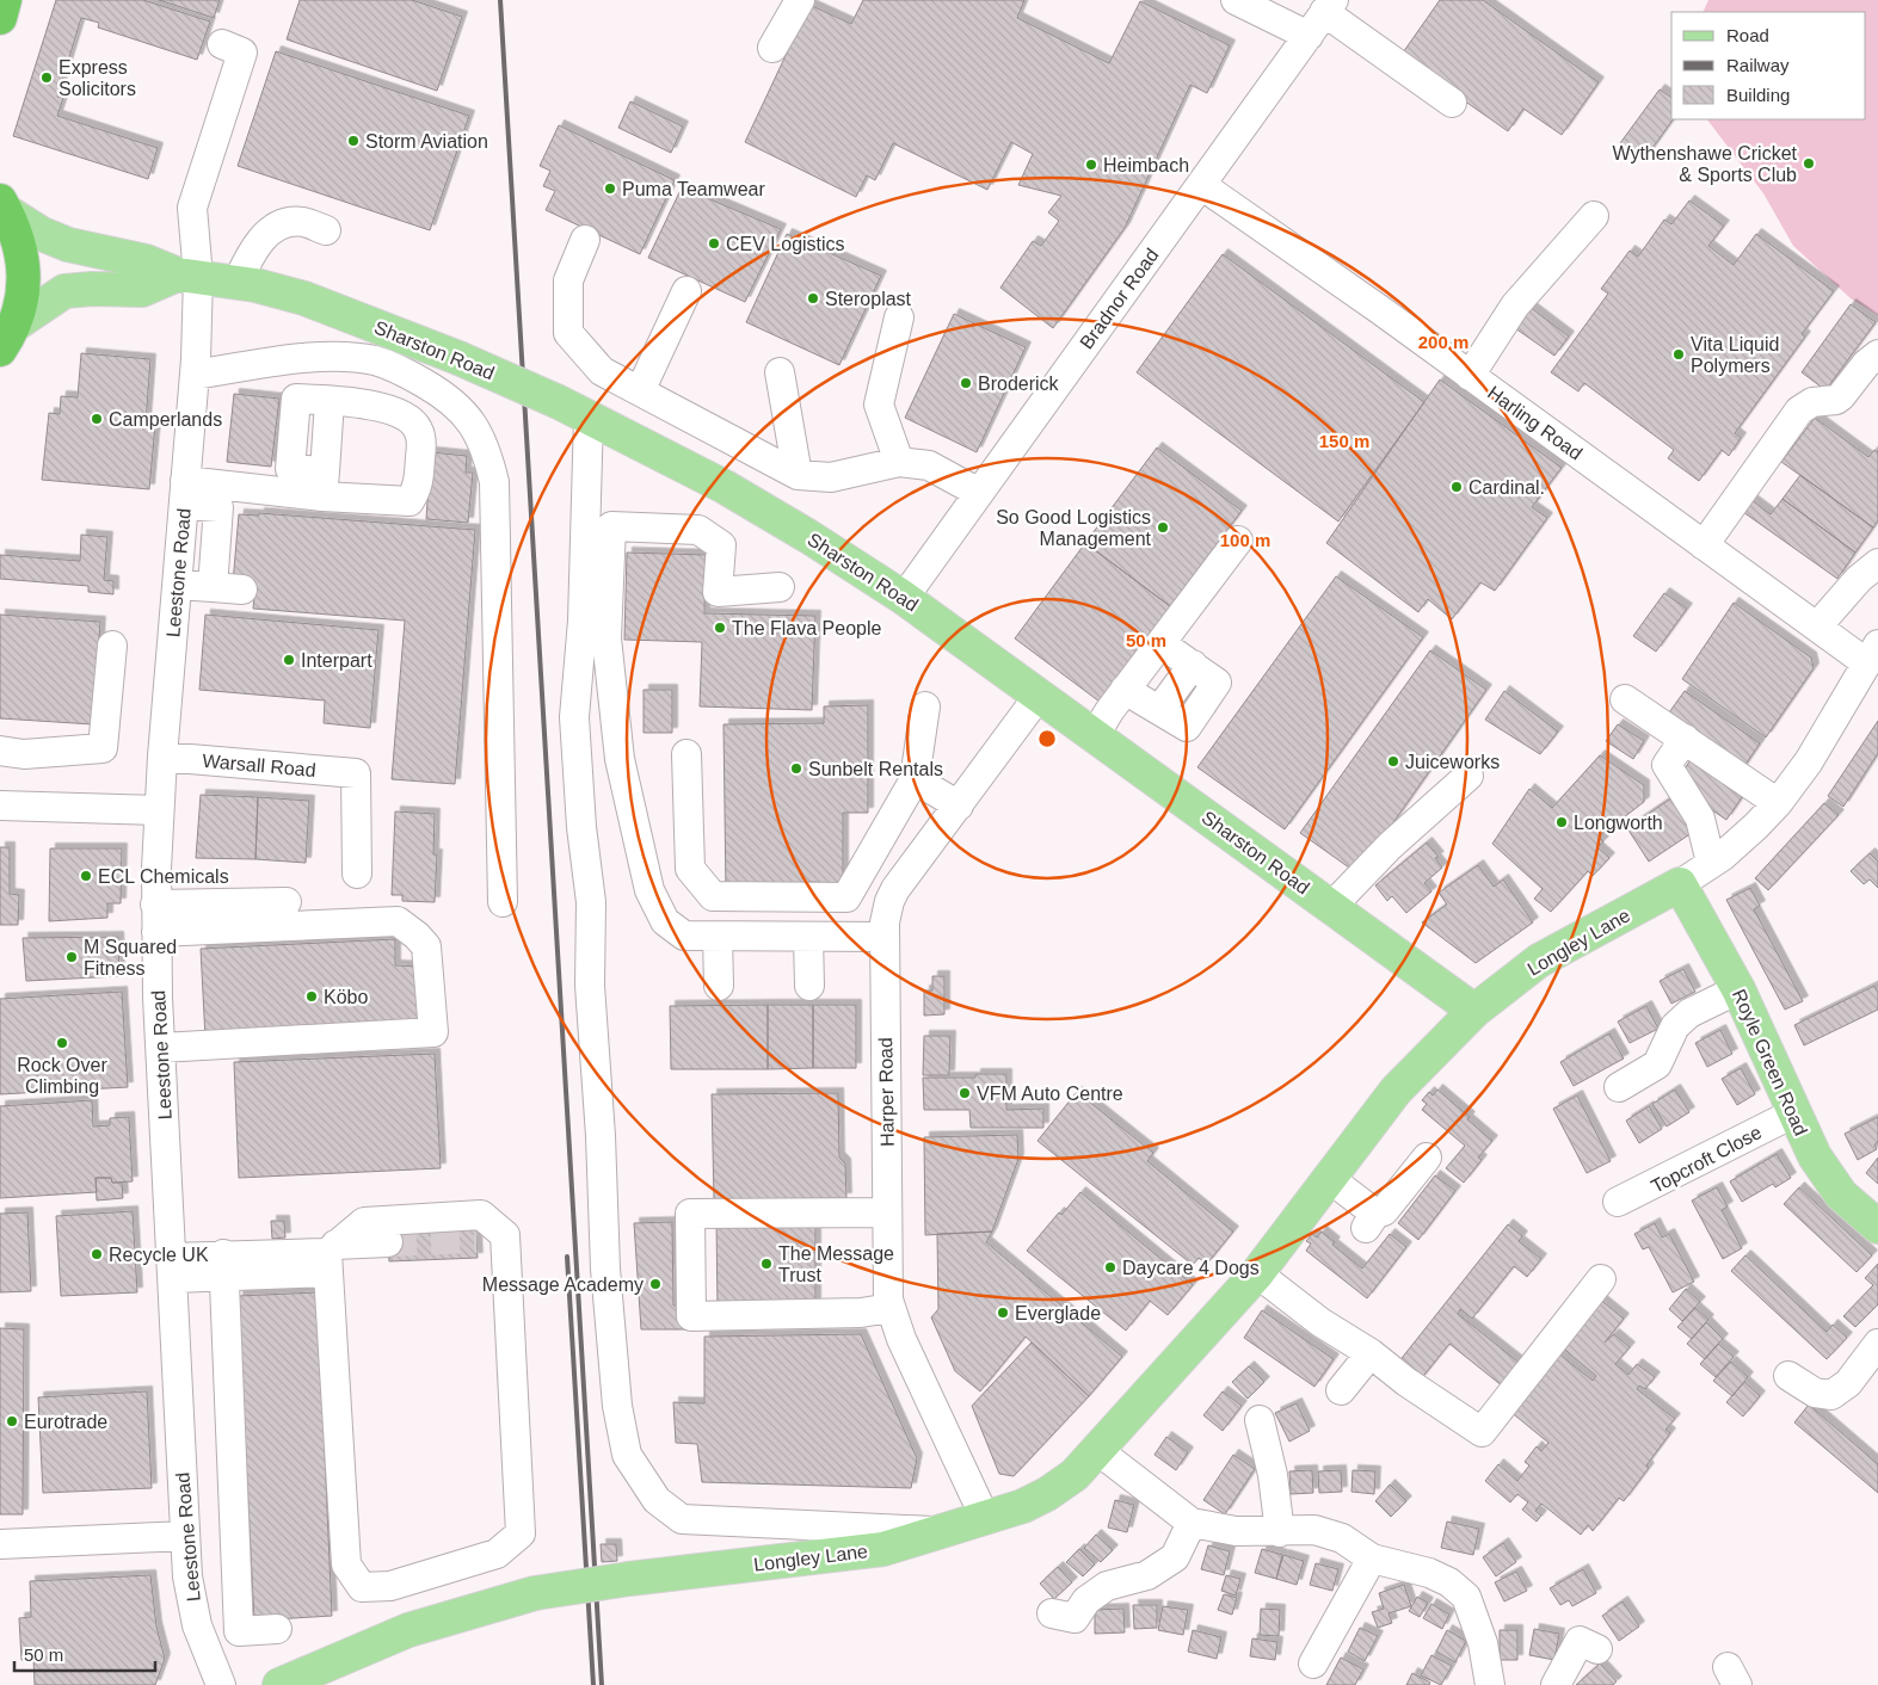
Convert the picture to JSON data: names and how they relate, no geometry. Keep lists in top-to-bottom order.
{
  "streets": {
    "main road": ["Sharston Road", "Longley Lane", "Royle Green Road"],
    "street": [
      "Bradnor Road",
      "Harling Road",
      "Leestone Road",
      "Warsall Road",
      "Harper Road",
      "Topcroft Close"
    ]
  },
  "crossings": [
    ["Bradnor Road", "Sharston Road"],
    ["Bradnor Road", "Harling Road"],
    ["Sharston Road", "Leestone Road"],
    ["Sharston Road", "Longley Lane"],
    ["Sharston Road", "Harper Road"],
    ["Harling Road", "Longley Lane"],
    ["Leestone Road", "Warsall Road"],
    ["Longley Lane", "Royle Green Road"],
    ["Longley Lane", "Harper Road"],
    ["Royle Green Road", "Topcroft Close"]
  ],
  "places": [
    "Express Solicitors",
    "Storm Aviation",
    "Wythenshawe Cricket & Sports Club",
    "Heimbach",
    "Puma Teamwear",
    "CEV Logistics",
    "Steroplast",
    "Vita Liquid Polymers",
    "Broderick",
    "Camperlands",
    "Cardinal.",
    "So Good Logistics Management",
    "The Flava People",
    "Interpart",
    "Juiceworks",
    "Sunbelt Rentals",
    "Longworth",
    "ECL Chemicals",
    "M Squared Fitness",
    "Köbo",
    "Rock Over Climbing",
    "VFM Auto Centre",
    "Recycle UK",
    "The Message Trust",
    "Daycare 4 Dogs",
    "Message Academy",
    "Everglade",
    "Eurotrade"
  ],
  "legend": ["Road", "Railway", "Building"],
  "scale_bar": "50 m",
  "rings": [
    "200 m",
    "150 m",
    "100 m",
    "50 m"
  ]
}
